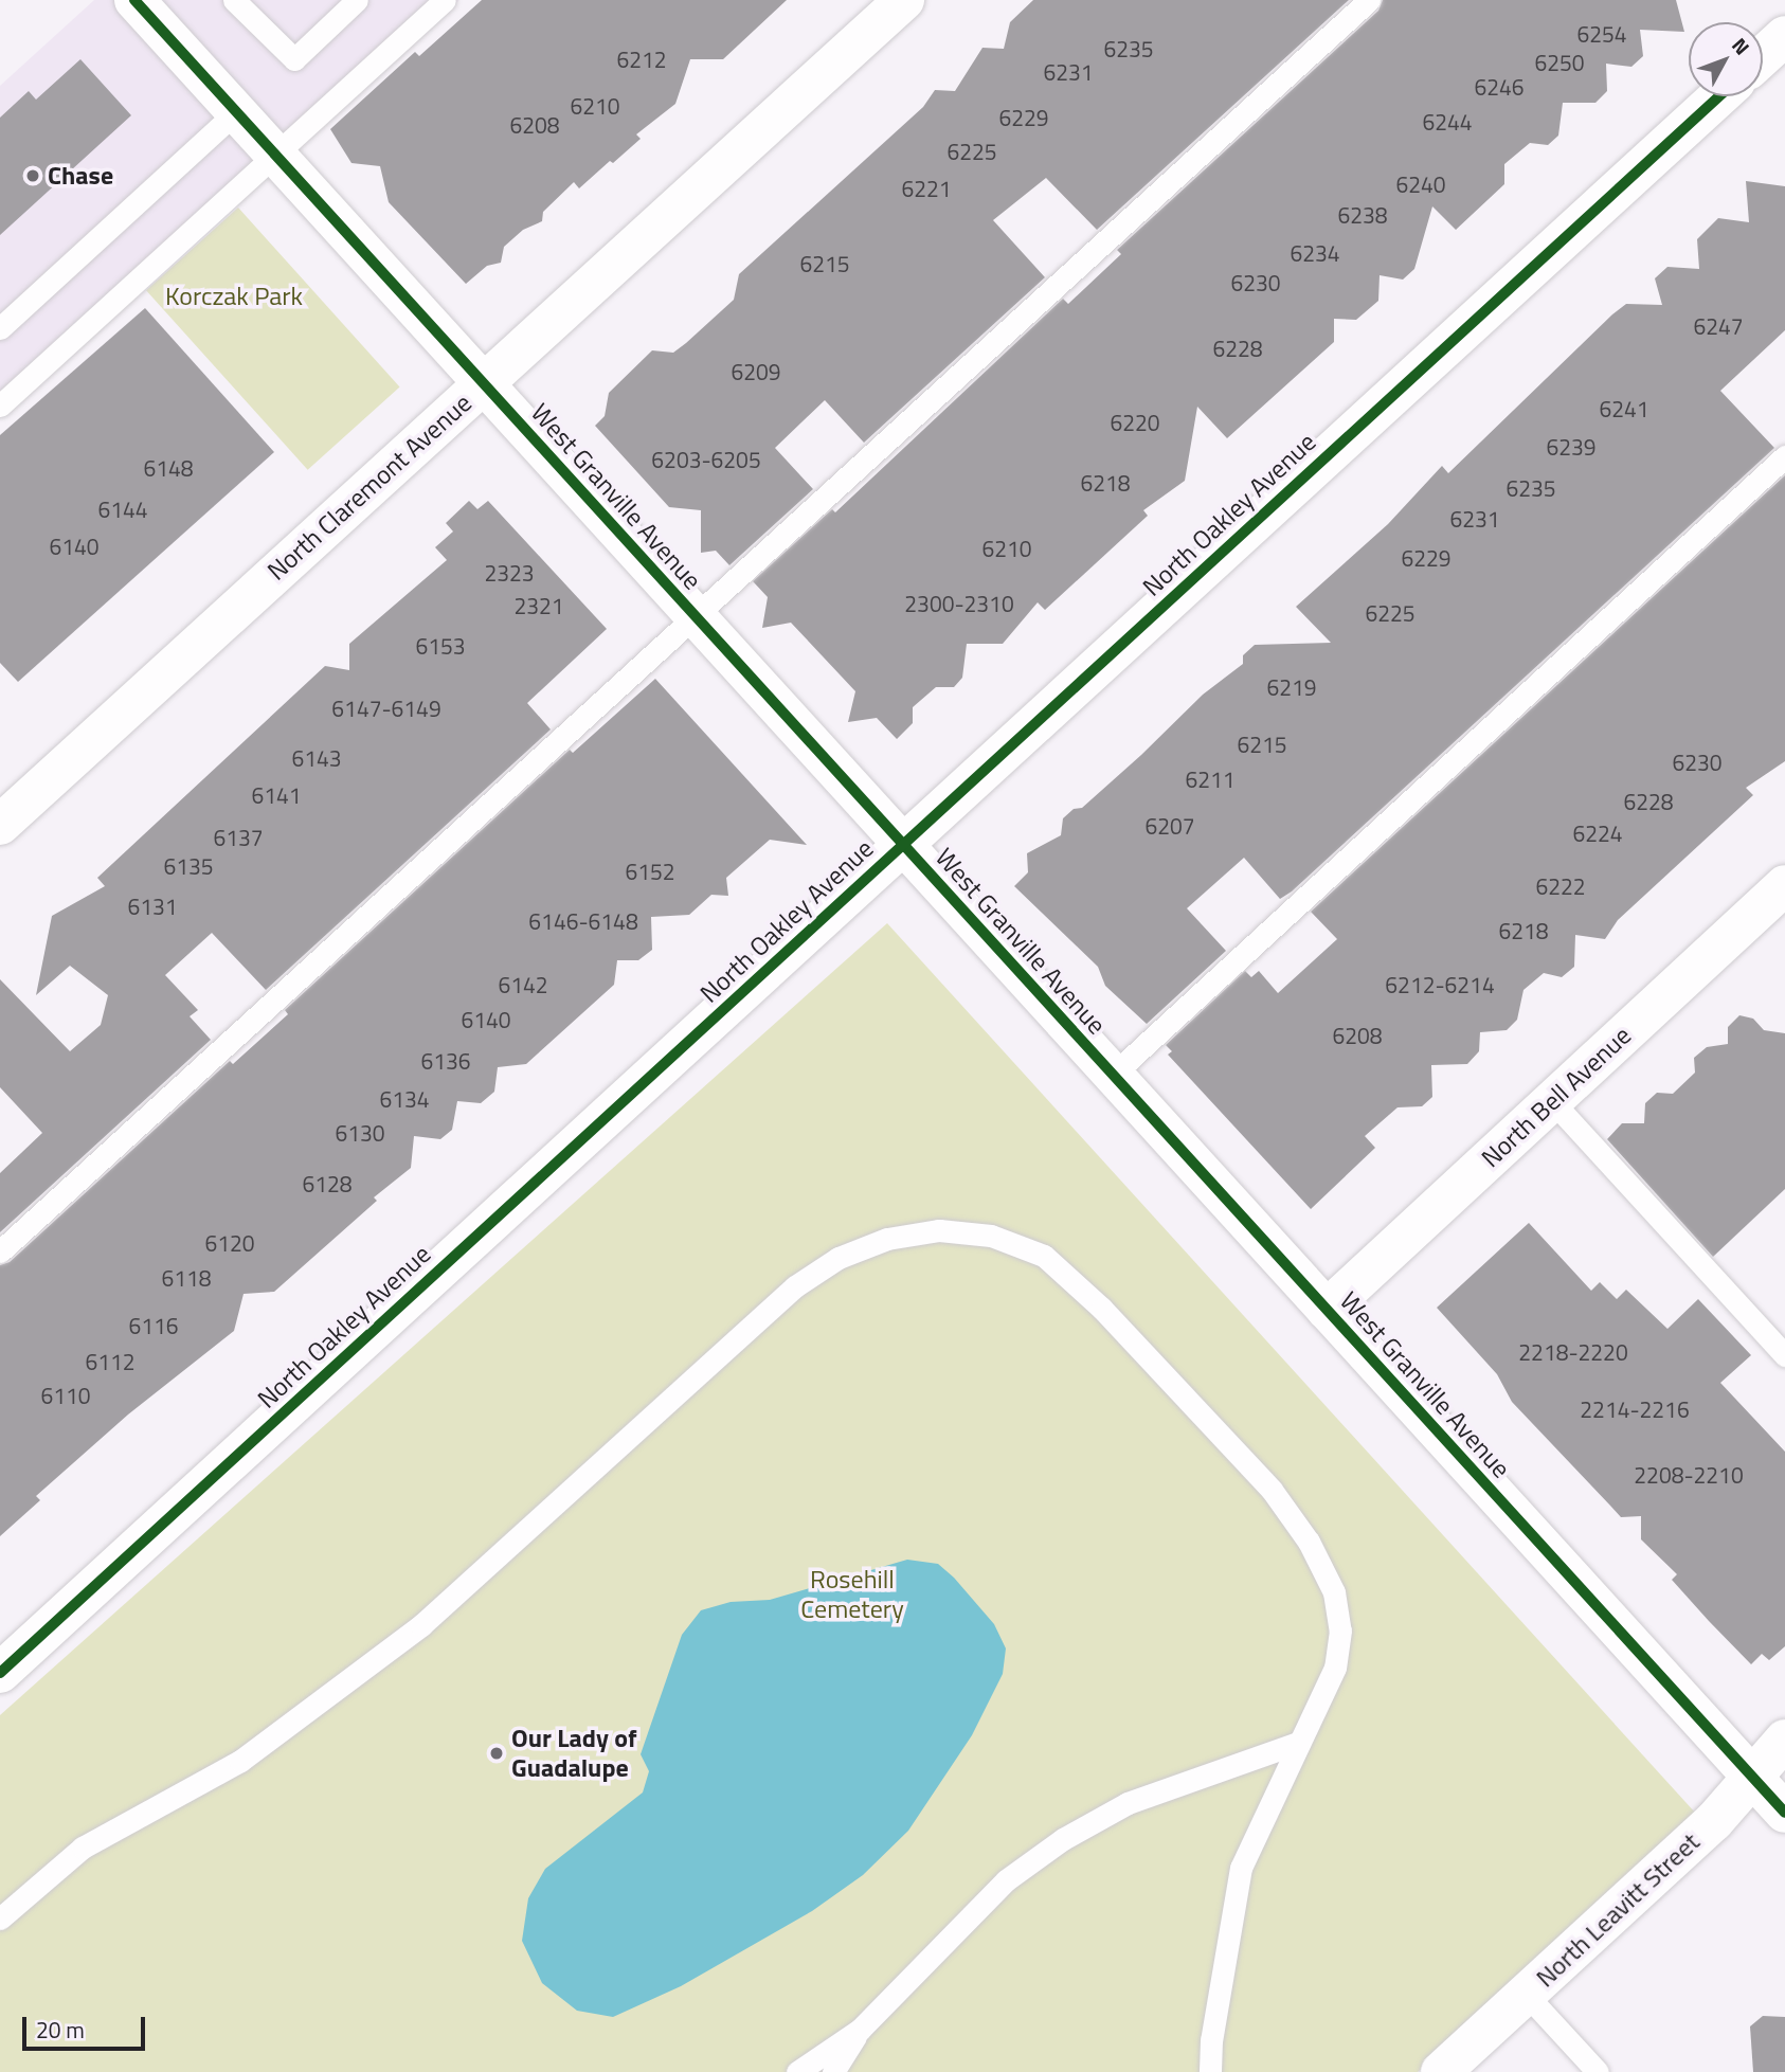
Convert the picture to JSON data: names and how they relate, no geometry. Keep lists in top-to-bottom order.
{
  "streets": {
    "street": [
      "North Claremont Avenue",
      "West Granville Avenue",
      "North Oakley Avenue",
      "North Bell Avenue",
      "North Leavitt Street"
    ]
  },
  "crossings": [
    ["North Claremont Avenue", "West Granville Avenue"],
    ["West Granville Avenue", "North Oakley Avenue"],
    ["West Granville Avenue", "North Bell Avenue"],
    ["West Granville Avenue", "North Leavitt Street"]
  ],
  "parks": ["Korczak Park", "Rosehill Cemetery"],
  "places": ["Chase", "Our Lady of Guadalupe"],
  "house_numbers": [
    "6254",
    "6235",
    "6212",
    "6250",
    "6231",
    "6246",
    "6210",
    "6229",
    "6244",
    "6208",
    "6225",
    "6240",
    "6221",
    "6238",
    "6234",
    "6215",
    "6230",
    "6247",
    "6228",
    "6209",
    "6241",
    "6220",
    "6239",
    "6203-6205",
    "6148",
    "6218",
    "6235",
    "6144",
    "6231",
    "6140",
    "6210",
    "6229",
    "2323",
    "2300-2310",
    "2321",
    "6225",
    "6153",
    "6219",
    "6147-6149",
    "6215",
    "6143",
    "6230",
    "6211",
    "6141",
    "6228",
    "6207",
    "6224",
    "6137",
    "6135",
    "6152",
    "6222",
    "6131",
    "6146-6148",
    "6218",
    "6142",
    "6212-6214",
    "6140",
    "6208",
    "6136",
    "6134",
    "6130",
    "6128",
    "6120",
    "6118",
    "6116",
    "2218-2220",
    "6112",
    "6110",
    "2214-2216",
    "2208-2210"
  ],
  "scale_bar": "20 m",
  "north": "top right"
}
